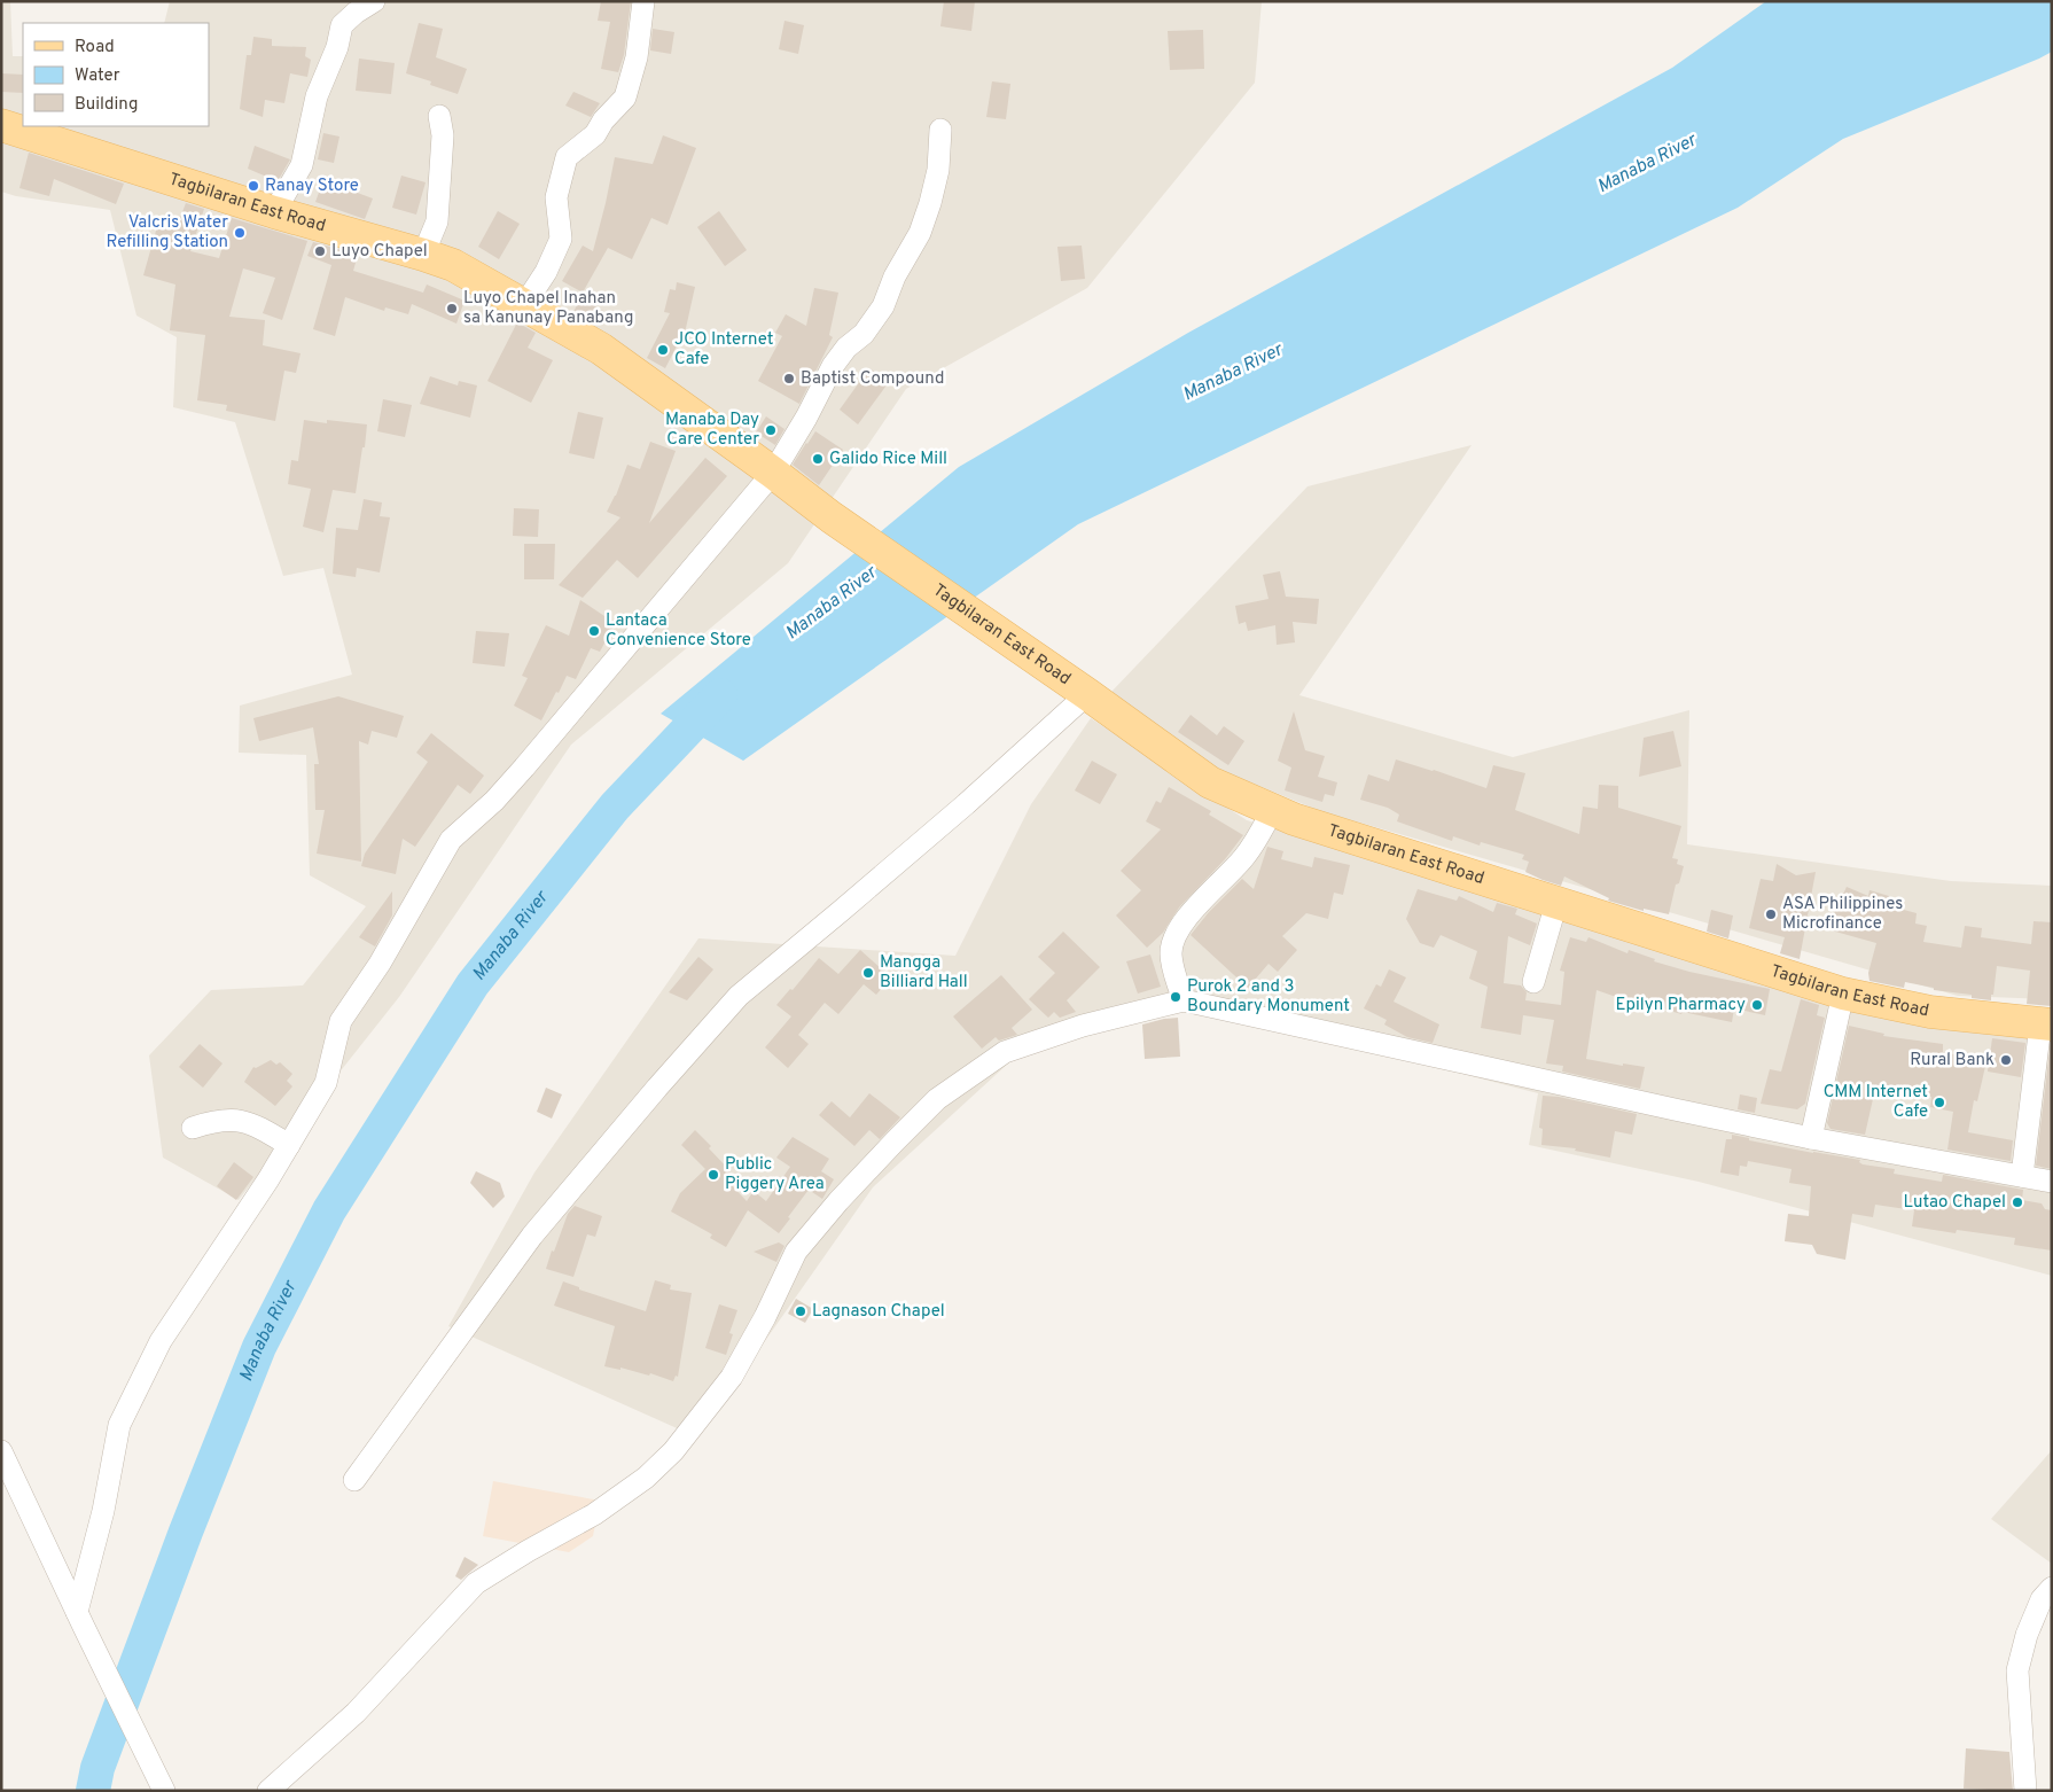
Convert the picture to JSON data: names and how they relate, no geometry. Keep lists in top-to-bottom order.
{
  "streets": {
    "main road": ["Tagbilaran East Road"]
  },
  "water": ["Manaba River"],
  "places": [
    "Ranay Store",
    "Valcris Water Refilling Station",
    "Luyo Chapel",
    "Luyo Chapel Inahan sa Kanunay Panabang",
    "JCO Internet Cafe",
    "Baptist Compound",
    "Manaba Day Care Center",
    "Galido Rice Mill",
    "Lantaca Convenience Store",
    "ASA Philippines Microfinance",
    "Mangga Billiard Hall",
    "Purok 2 and 3 Boundary Monument",
    "Epilyn Pharmacy",
    "Rural Bank",
    "CMM Internet Cafe",
    "Public Piggery Area",
    "Lutao Chapel",
    "Lagnason Chapel"
  ],
  "legend": ["Road", "Water", "Building"]
}
